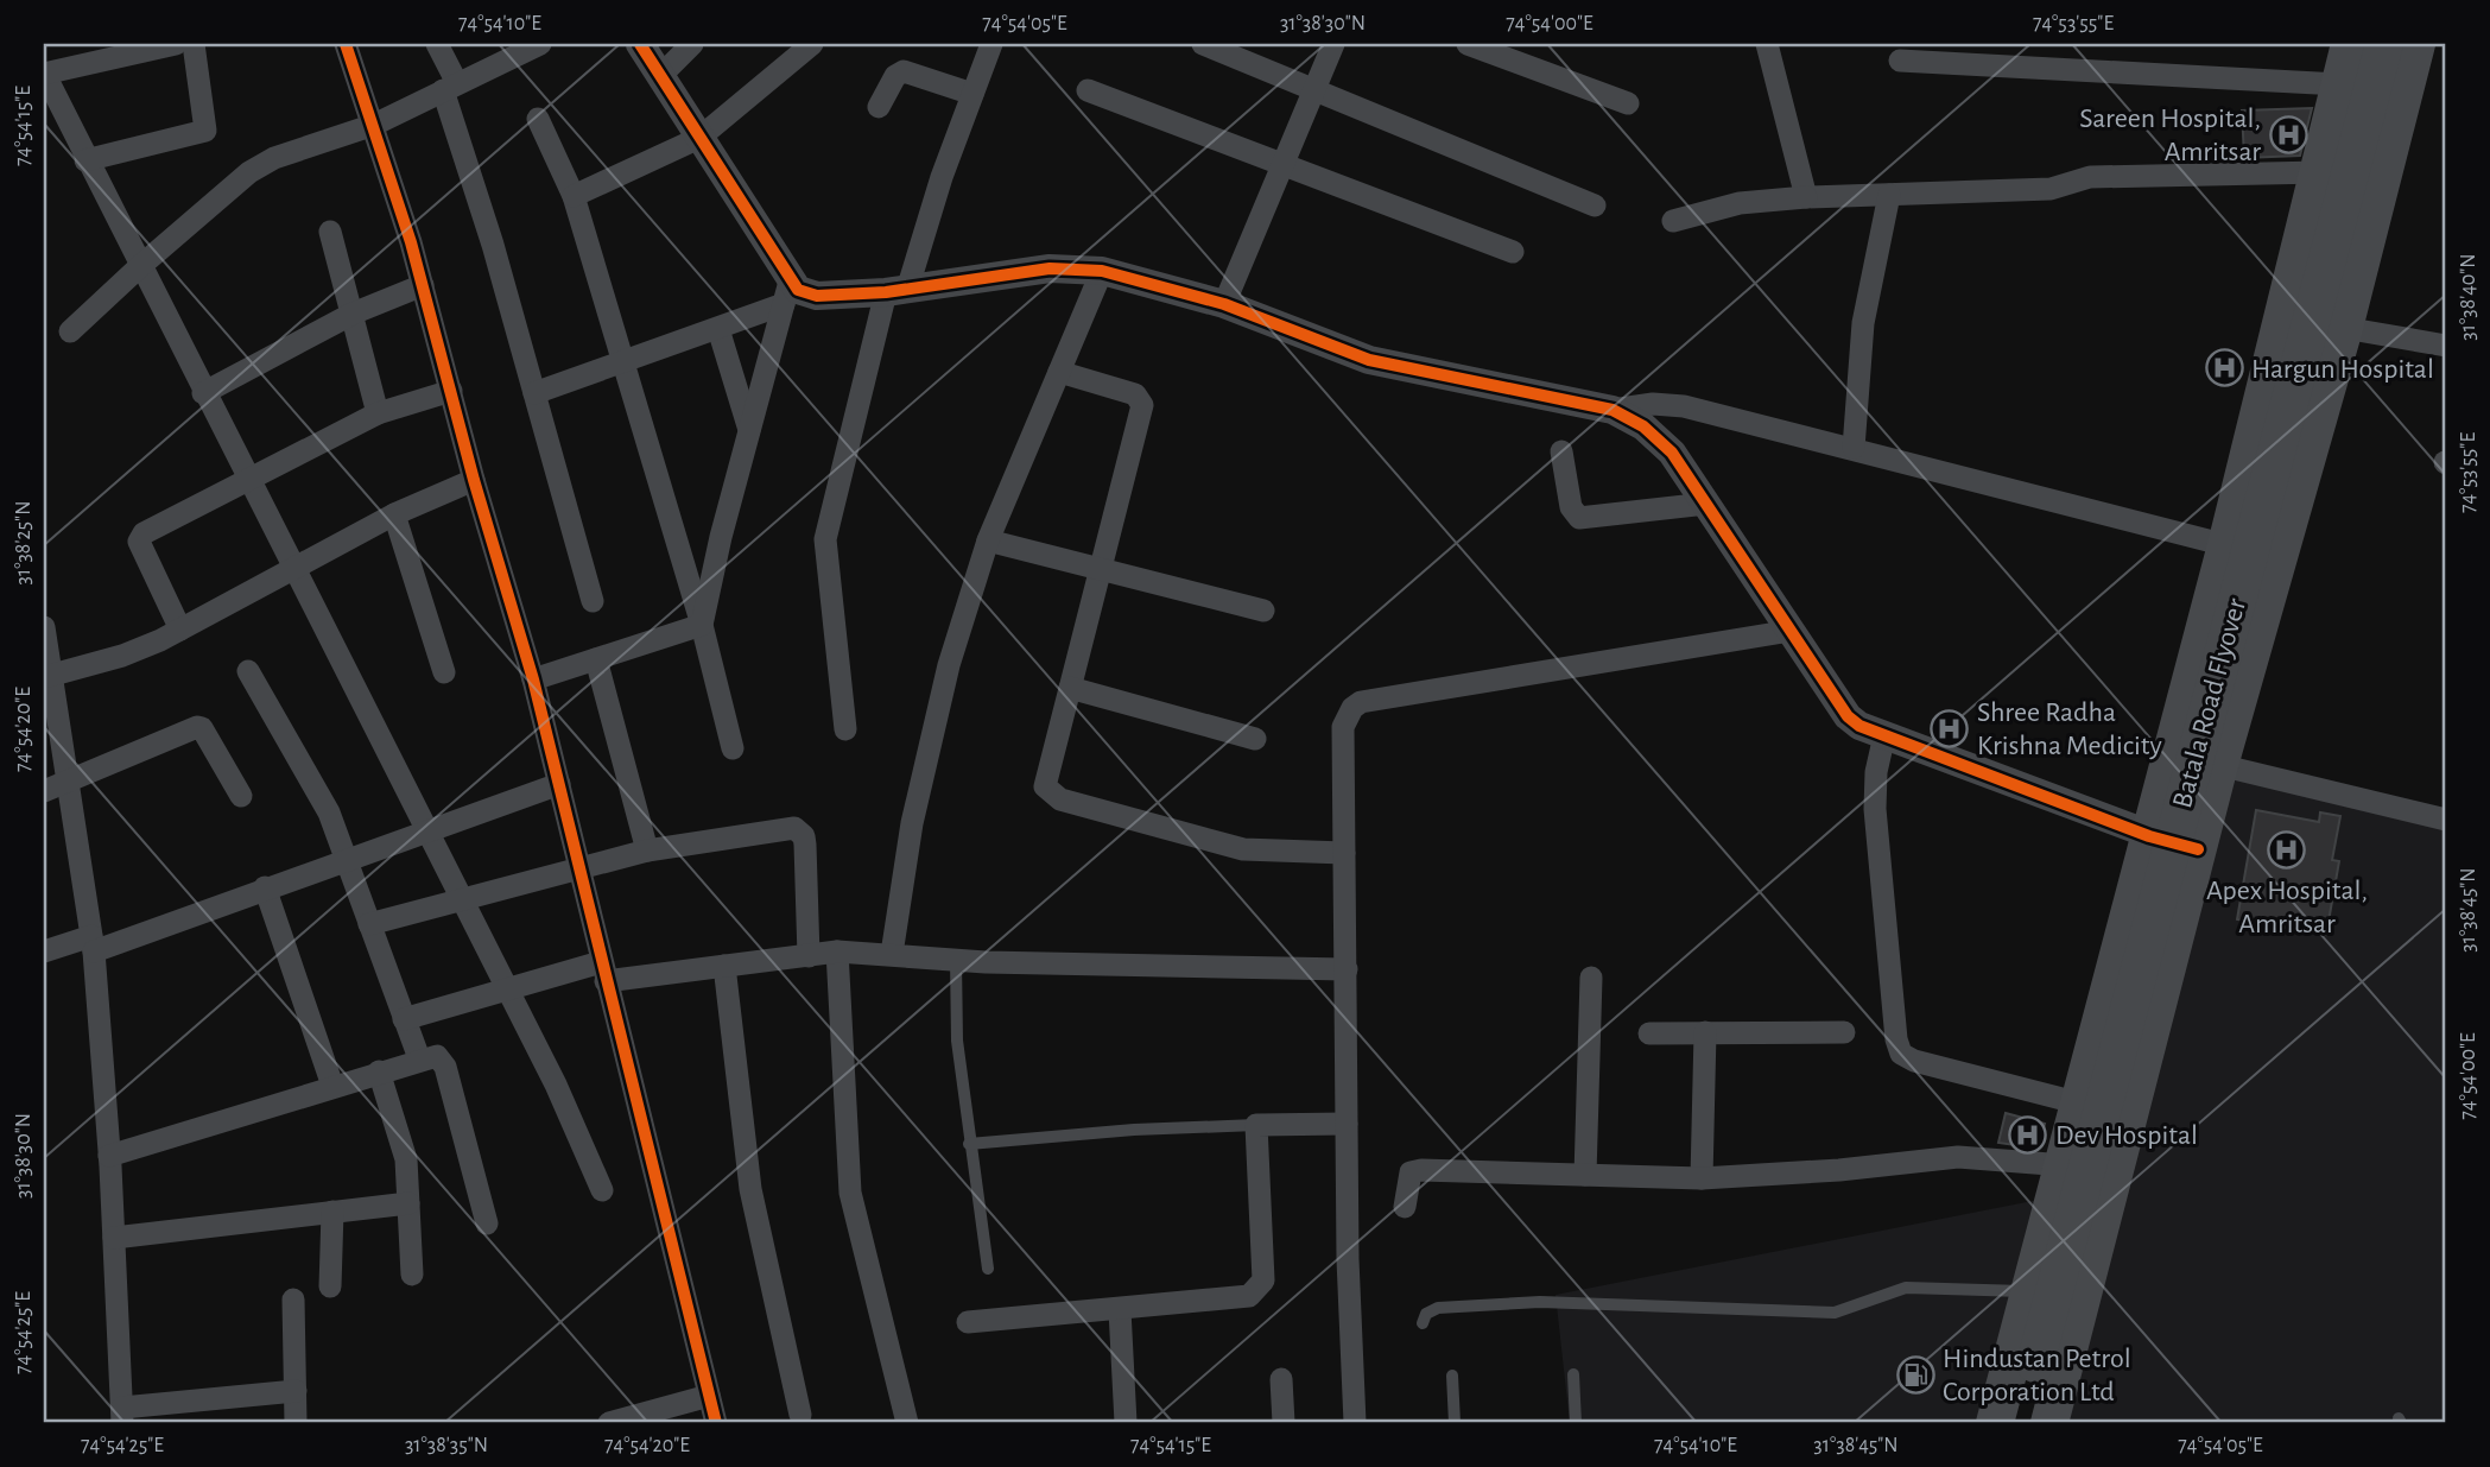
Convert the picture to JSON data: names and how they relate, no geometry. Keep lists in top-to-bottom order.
{
  "streets": {
    "main road": ["Batala Road Flyover"]
  },
  "places": {
    "hospital": [
      "Sareen Hospital, Amritsar",
      "Hargun Hospital",
      "Shree Radha Krishna Medicity",
      "Apex Hospital, Amritsar",
      "Dev Hospital"
    ],
    "fuel station": ["Hindustan Petrol Corporation Ltd"]
  },
  "coordinates": [
    "74°54'10\"E",
    "74°54'05\"E",
    "31°38'30\"N",
    "74°54'00\"E",
    "74°53'55\"E",
    "74°54'15\"E",
    "31°38'40\"N",
    "31°38'25\"N",
    "74°54'20\"E",
    "31°38'45\"N",
    "74°54'25\"E",
    "31°38'35\"N"
  ]
}
